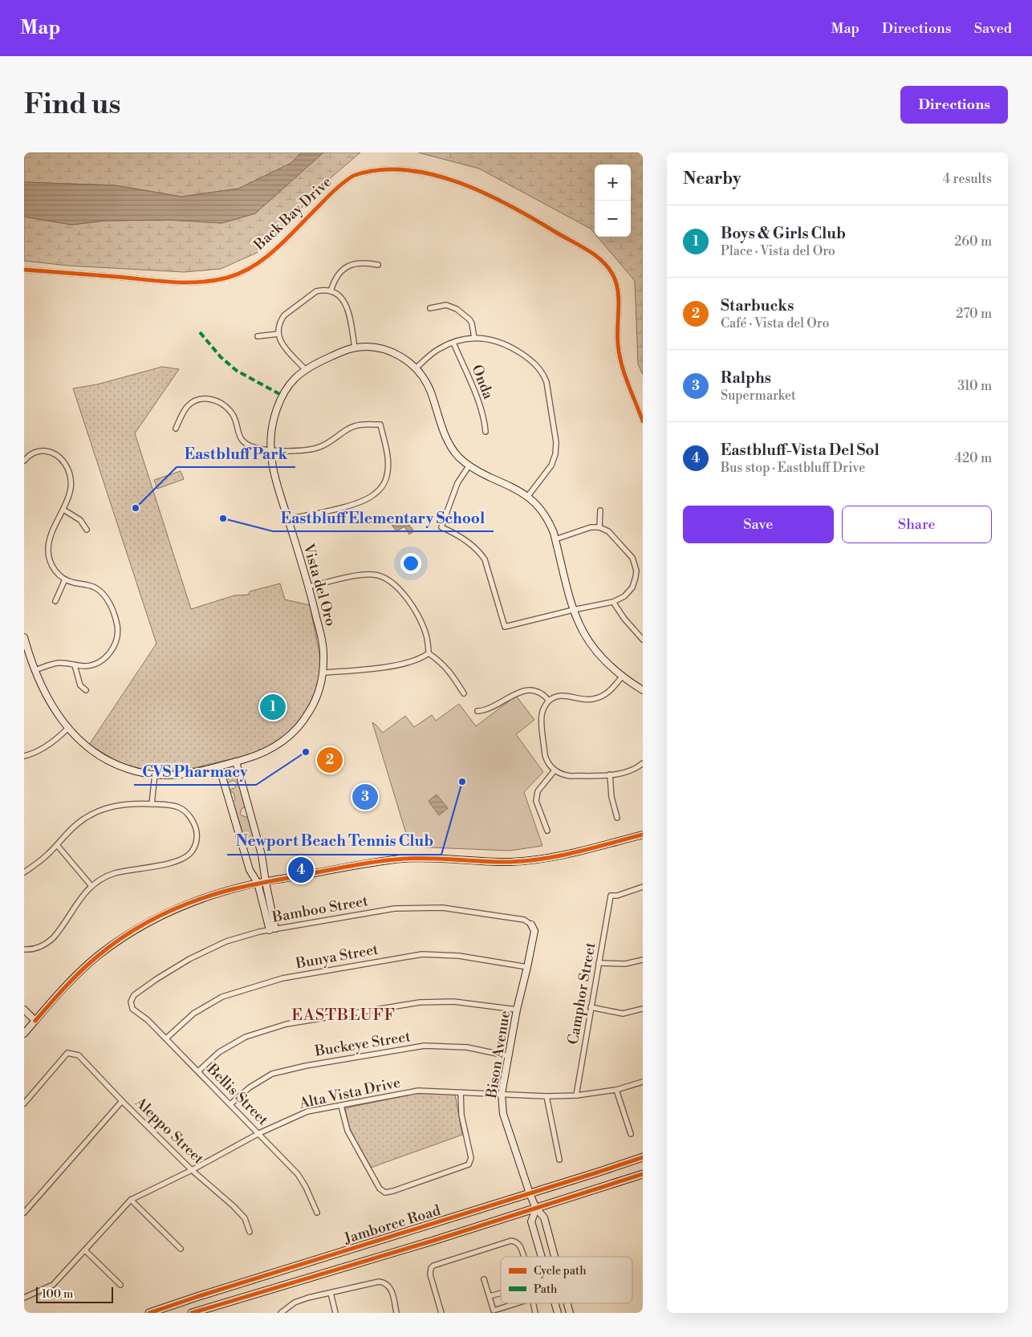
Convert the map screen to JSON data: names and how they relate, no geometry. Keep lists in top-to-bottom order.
{
  "streets": {
    "main road": ["Jamboree Road"],
    "street": [
      "Back Bay Drive",
      "Onda",
      "Vista del Oro",
      "Bamboo Street",
      "Bunya Street",
      "Camphor Street",
      "Buckeye Street",
      "Bison Avenue",
      "Alta Vista Drive",
      "Bellis Street",
      "Aleppo Street"
    ]
  },
  "crossings": [
    ["Bamboo Street", "Bison Avenue"],
    ["Bamboo Street", "Bellis Street"],
    ["Bunya Street", "Bison Avenue"],
    ["Bunya Street", "Bellis Street"],
    ["Camphor Street", "Alta Vista Drive"],
    ["Buckeye Street", "Bison Avenue"],
    ["Buckeye Street", "Bellis Street"],
    ["Bison Avenue", "Alta Vista Drive"],
    ["Bison Avenue", "Jamboree Road"],
    ["Alta Vista Drive", "Bellis Street"],
    ["Alta Vista Drive", "Aleppo Street"]
  ],
  "districts": ["EASTBLUFF"],
  "places": [
    "Eastbluff Park",
    "Eastbluff Elementary School",
    "CVS Pharmacy",
    "Newport Beach Tennis Club"
  ],
  "legend": ["Cycle path", "Path"],
  "scale_bar": "100 m",
  "page": {
    "header": "Map",
    "nav": ["Map", "Directions", "Saved"],
    "buttons": [
      "Directions",
      ["Save", "Share"]
    ],
    "title": "Find us",
    "heading": ["Nearby", "4 results"],
    "map_buttons": ["+", "−"],
    "list": [
      {
        "mark": "1",
        "name": "Boys & Girls Club",
        "note": "Place · Vista del Oro",
        "value": "260 m"
      },
      {
        "mark": "2",
        "name": "Starbucks",
        "note": "Café · Vista del Oro",
        "value": "270 m"
      },
      {
        "mark": "3",
        "name": "Ralphs",
        "note": "Supermarket",
        "value": "310 m"
      },
      {
        "mark": "4",
        "name": "Eastbluff-Vista Del Sol",
        "note": "Bus stop · Eastbluff Drive",
        "value": "420 m"
      }
    ],
    "pins": [
      "1",
      "2",
      "3",
      "4"
    ],
    "scale": "100 m"
  }
}
